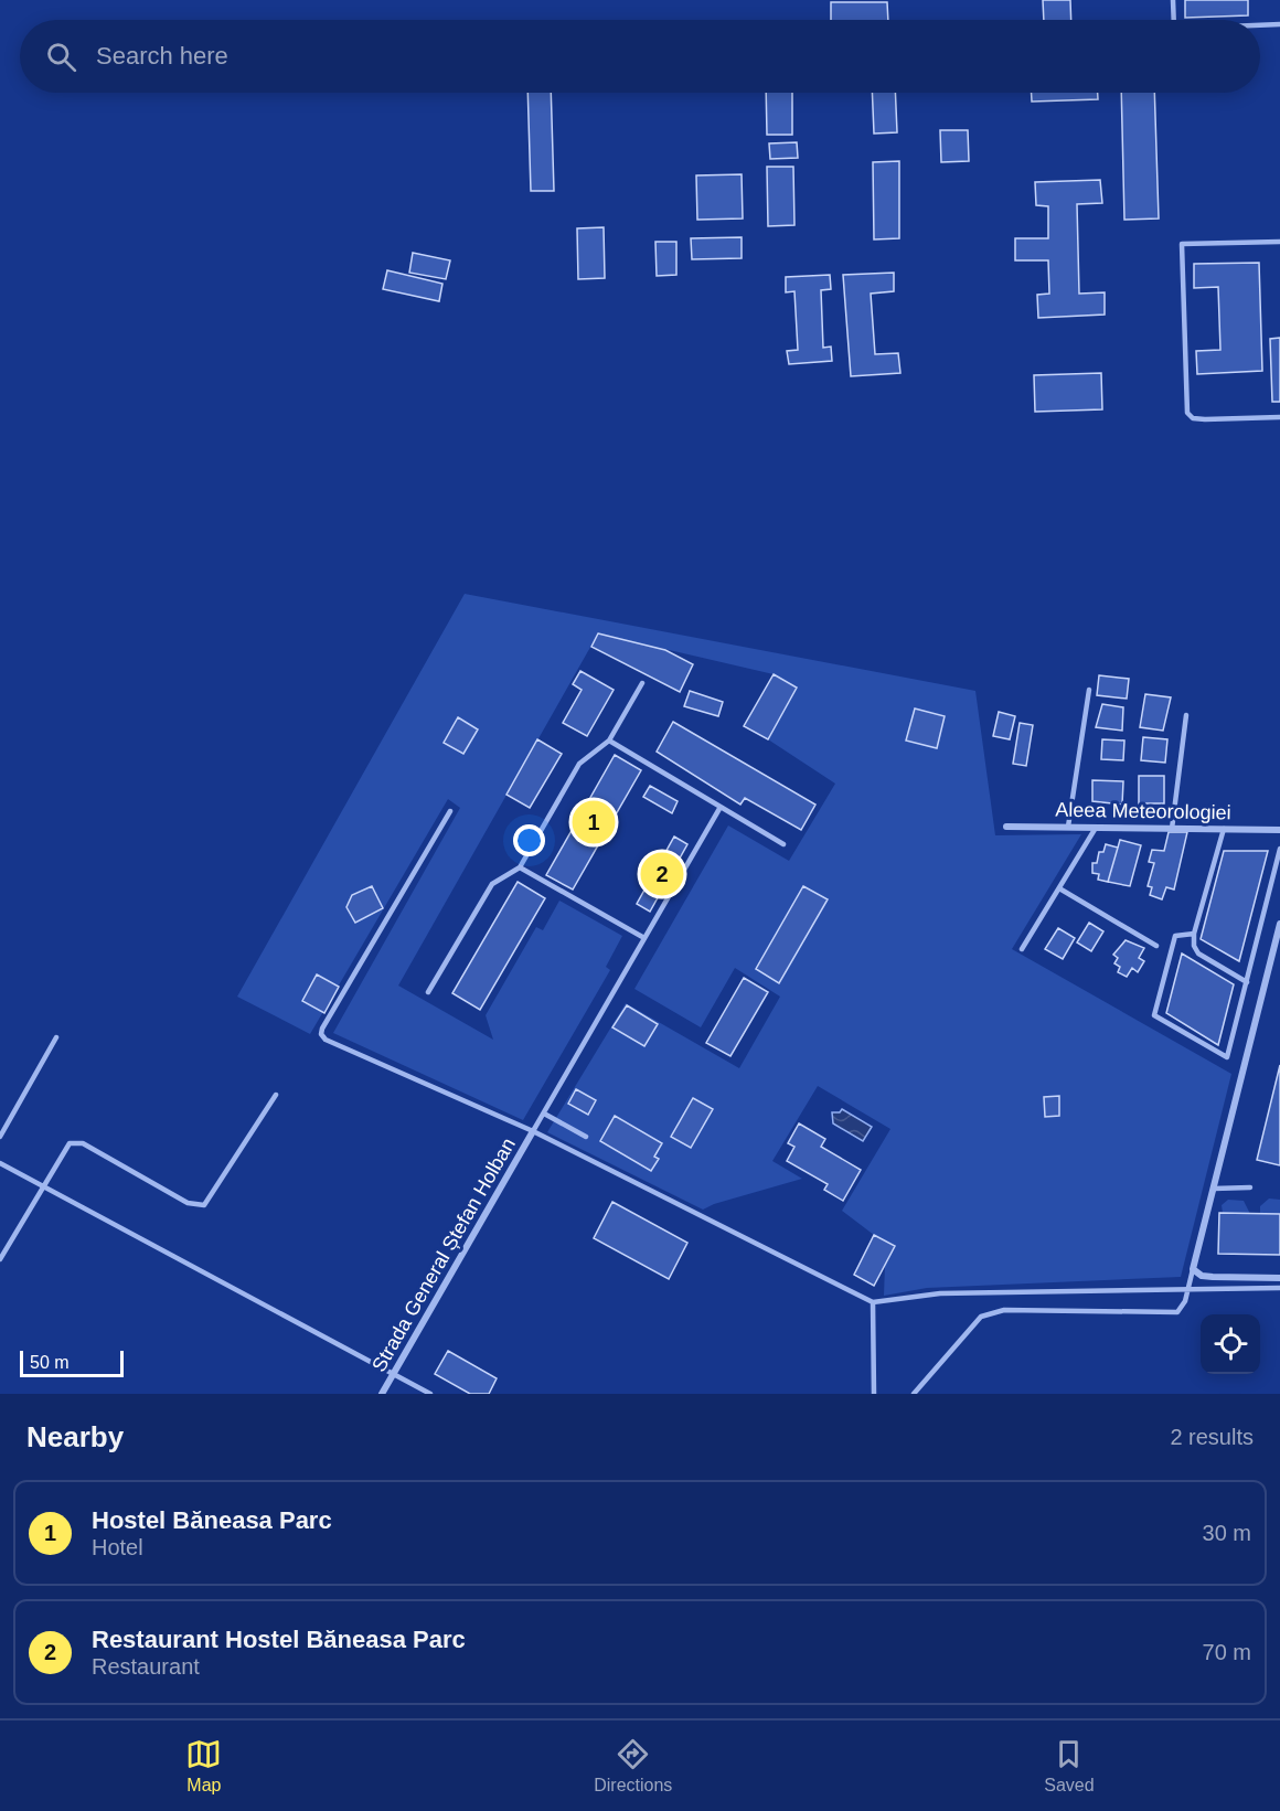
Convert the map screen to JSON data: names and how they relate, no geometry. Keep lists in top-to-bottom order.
{
  "streets": {
    "street": ["Aleea Meteorologiei", "Strada General Ștefan Holban"]
  },
  "scale_bar": "50 m",
  "page": {
    "search": "Search here",
    "pins": ["1", "2"],
    "scale": "50 m",
    "heading": ["Nearby", "2 results"],
    "list": [
      {
        "mark": "1",
        "name": "Hostel Băneasa Parc",
        "note": "Hotel",
        "value": "30 m"
      },
      {
        "mark": "2",
        "name": "Restaurant Hostel Băneasa Parc",
        "note": "Restaurant",
        "value": "70 m"
      }
    ],
    "nav": ["Map", "Directions", "Saved"]
  }
}
